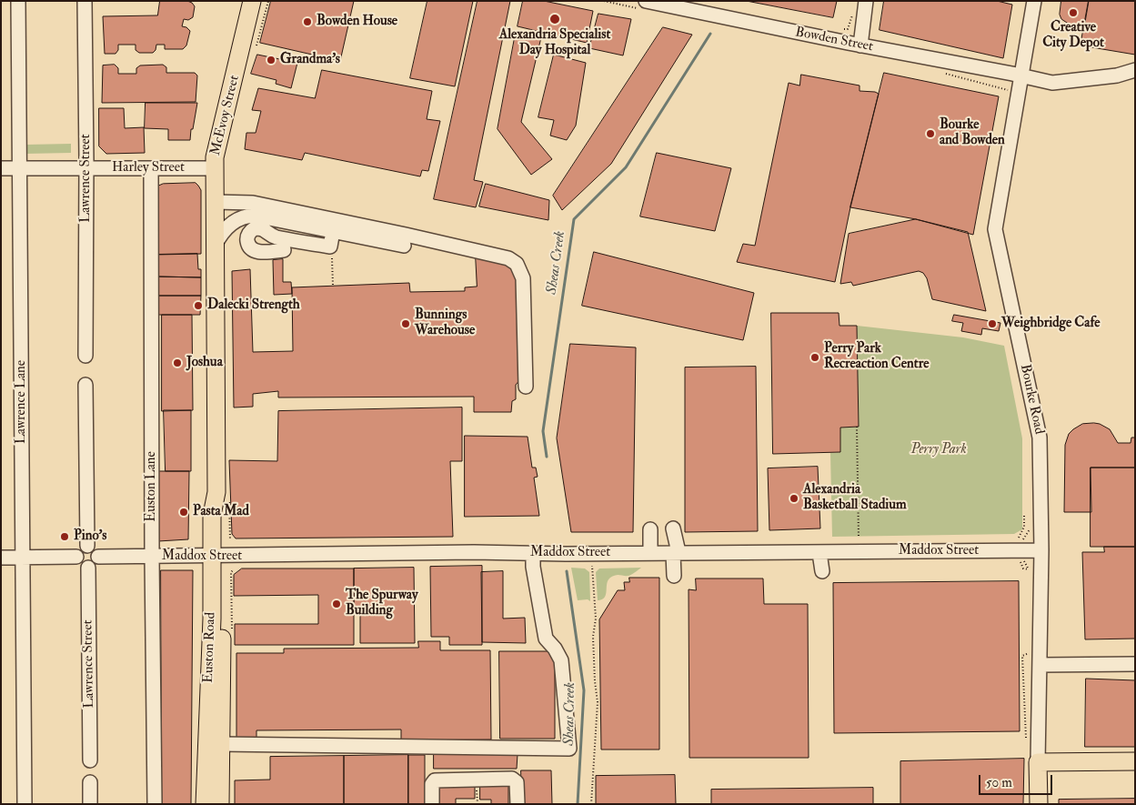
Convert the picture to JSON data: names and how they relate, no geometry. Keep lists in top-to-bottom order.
{
  "streets": {
    "main road": ["McEvoy Street", "Bourke Road", "Euston Road"],
    "street": [
      "Bowden Street",
      "Harley Street",
      "Lawrence Street",
      "Lawrence Lane",
      "Euston Lane",
      "Maddox Street"
    ]
  },
  "crossings": [
    ["Bowden Street", "Bourke Road"],
    ["McEvoy Street", "Harley Street"],
    ["McEvoy Street", "Euston Road"],
    ["Harley Street", "Lawrence Street"],
    ["Harley Street", "Lawrence Lane"],
    ["Harley Street", "Euston Lane"],
    ["Lawrence Street", "Maddox Street"],
    ["Bourke Road", "Maddox Street"],
    ["Euston Lane", "Maddox Street"],
    ["Maddox Street", "Euston Road"]
  ],
  "water": ["Sheas Creek"],
  "parks": ["Perry Park"],
  "places": [
    "Creative City Depot",
    "Alexandria Specialist Day Hospital",
    "Bowden House",
    "Grandma's",
    "Bourke and Bowden",
    "Dalecki Strength",
    "Bunnings Warehouse",
    "Weighbridge Cafe",
    "Perry Park Recreaction Centre",
    "Joshua",
    "Alexandria Basketball Stadium",
    "Pasta Mad",
    "Pino's",
    "The Spurway Building"
  ],
  "scale_bar": "50 m"
}
